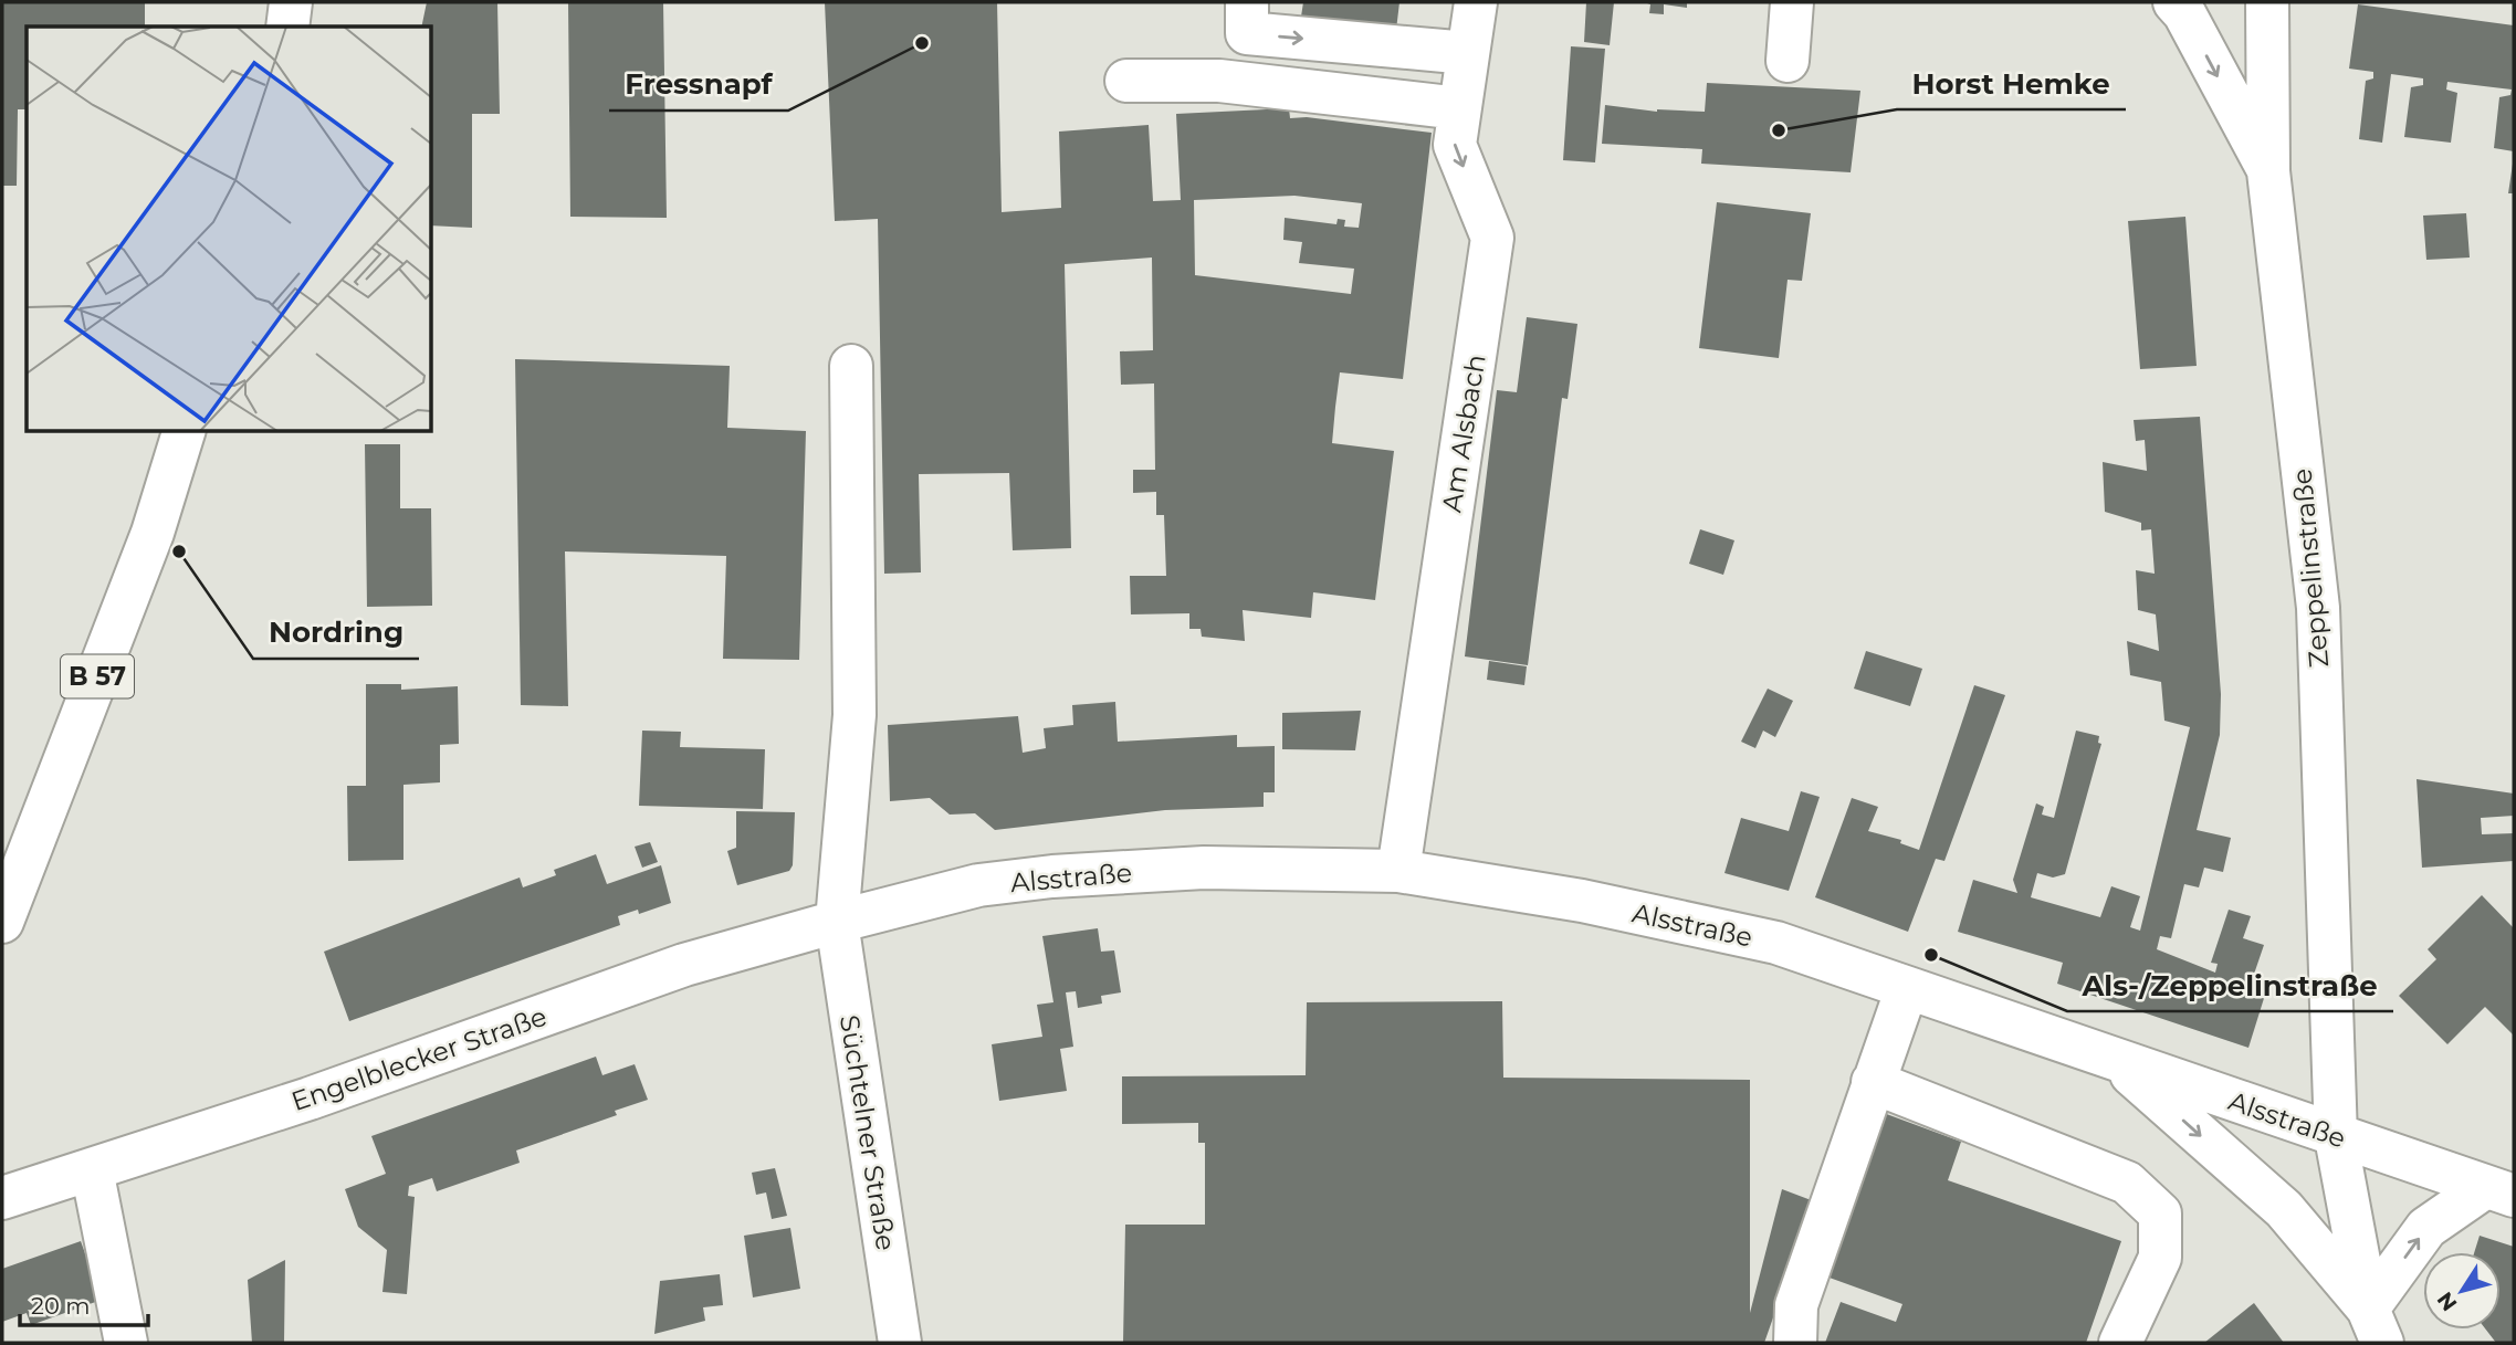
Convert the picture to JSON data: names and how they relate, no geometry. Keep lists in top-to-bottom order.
{
  "streets": {
    "street": [
      "Am Alsbach",
      "Zeppelinstraße",
      "B 57",
      "Alsstraße",
      "Engelblecker Straße",
      "Süchtelner Straße"
    ]
  },
  "crossings": [
    ["Am Alsbach", "Alsstraße"],
    ["Zeppelinstraße", "Alsstraße"],
    ["Alsstraße", "Engelblecker Straße"],
    ["Alsstraße", "Süchtelner Straße"],
    ["Engelblecker Straße", "Süchtelner Straße"]
  ],
  "one_way": ["Am Alsbach"],
  "places": [
    "Fressnapf",
    "Horst Hemke",
    "Nordring",
    "Als-/Zeppelinstraße"
  ],
  "scale_bar": "20 m",
  "north": "bottom left"
}
